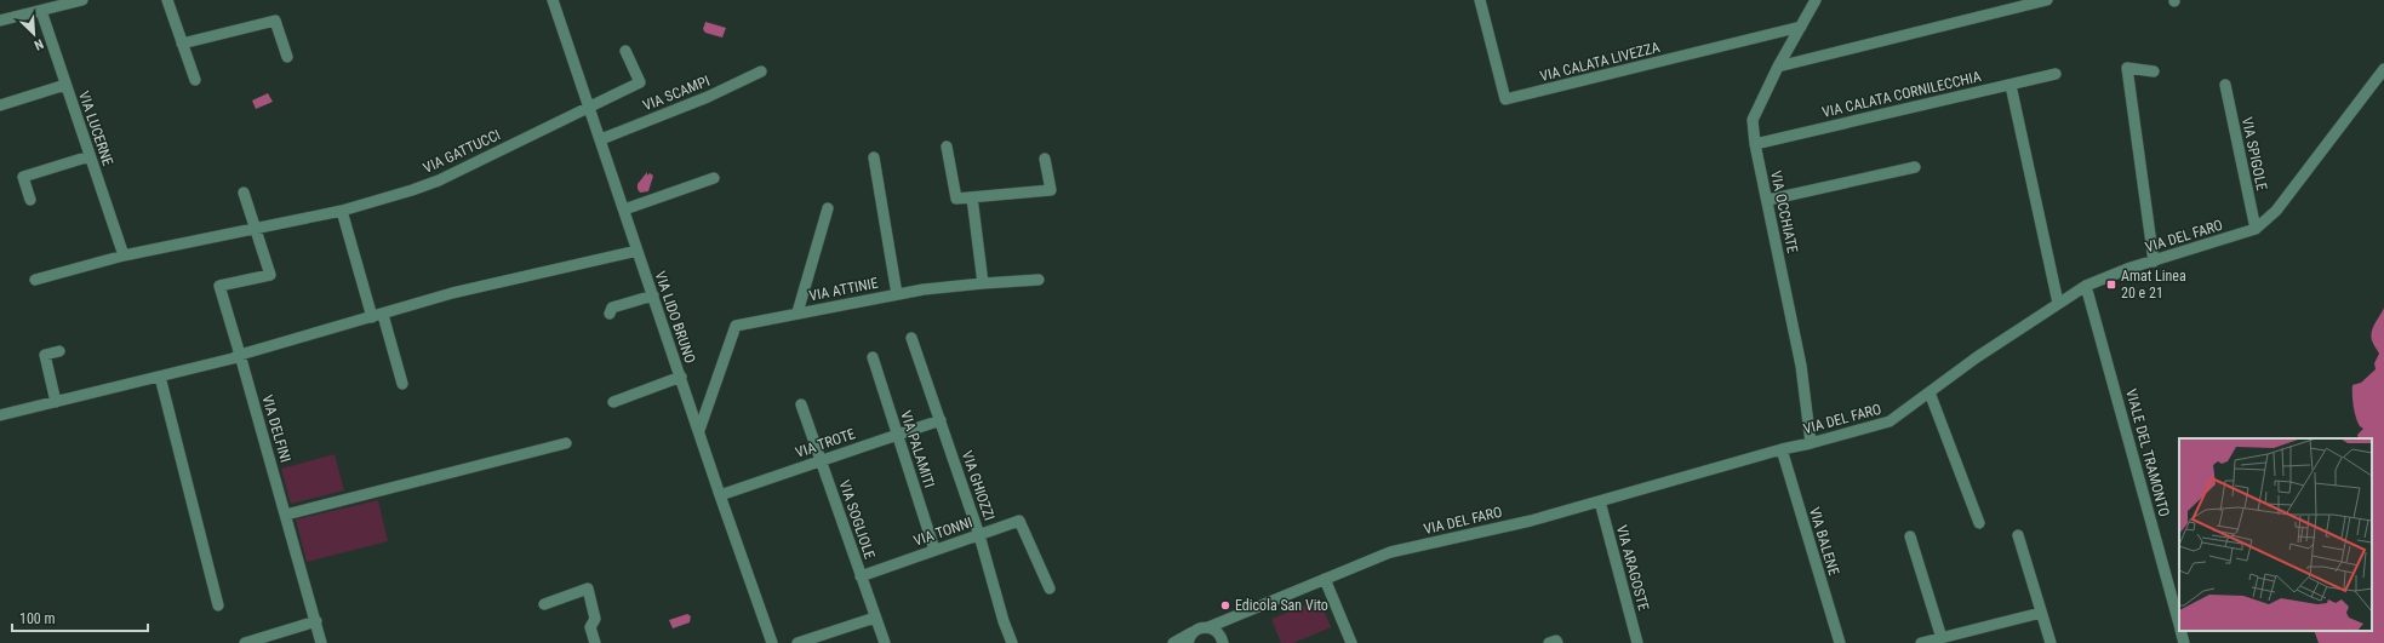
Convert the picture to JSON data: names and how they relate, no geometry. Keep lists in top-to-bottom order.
{
  "streets": {
    "street": [
      "VIA CALATA LIVEZZA",
      "VIA SCAMPI",
      "VIA CALATA CORNILECCHIA",
      "VIA LUCERNE",
      "VIA GATTUCCI",
      "VIA SPIGOLE",
      "VIA OCCHIATE",
      "VIA DEL FARO",
      "VIA ATTINIE",
      "VIA LIDO BRUNO",
      "VIA DELFINI",
      "VIA TROTE",
      "VIA PALAMITI",
      "VIALE DEL TRAMONTO",
      "VIA GHIOZZI",
      "VIA SOGLIOLE",
      "VIA TONNI",
      "VIA BALENE",
      "VIA ARAGOSTE"
    ]
  },
  "crossings": [
    ["VIA CALATA LIVEZZA", "VIA OCCHIATE"],
    ["VIA SCAMPI", "VIA LIDO BRUNO"],
    ["VIA CALATA CORNILECCHIA", "VIA OCCHIATE"],
    ["VIA LUCERNE", "VIA GATTUCCI"],
    ["VIA GATTUCCI", "VIA LIDO BRUNO"],
    ["VIA GATTUCCI", "VIA DELFINI"],
    ["VIA SPIGOLE", "VIA DEL FARO"],
    ["VIA OCCHIATE", "VIA DEL FARO"],
    ["VIA DEL FARO", "VIALE DEL TRAMONTO"],
    ["VIA DEL FARO", "VIA BALENE"],
    ["VIA DEL FARO", "VIA ARAGOSTE"],
    ["VIA ATTINIE", "VIA LIDO BRUNO"],
    ["VIA LIDO BRUNO", "VIA TROTE"],
    ["VIA TROTE", "VIA PALAMITI"],
    ["VIA TROTE", "VIA GHIOZZI"],
    ["VIA TROTE", "VIA SOGLIOLE"],
    ["VIA PALAMITI", "VIA TONNI"],
    ["VIA GHIOZZI", "VIA TONNI"],
    ["VIA SOGLIOLE", "VIA TONNI"]
  ],
  "places": {
    "transit": ["Amat Linea 20 e 21"],
    "other": ["Edicola San Vito"]
  },
  "scale_bar": "100 m",
  "north": "bottom right"
}
